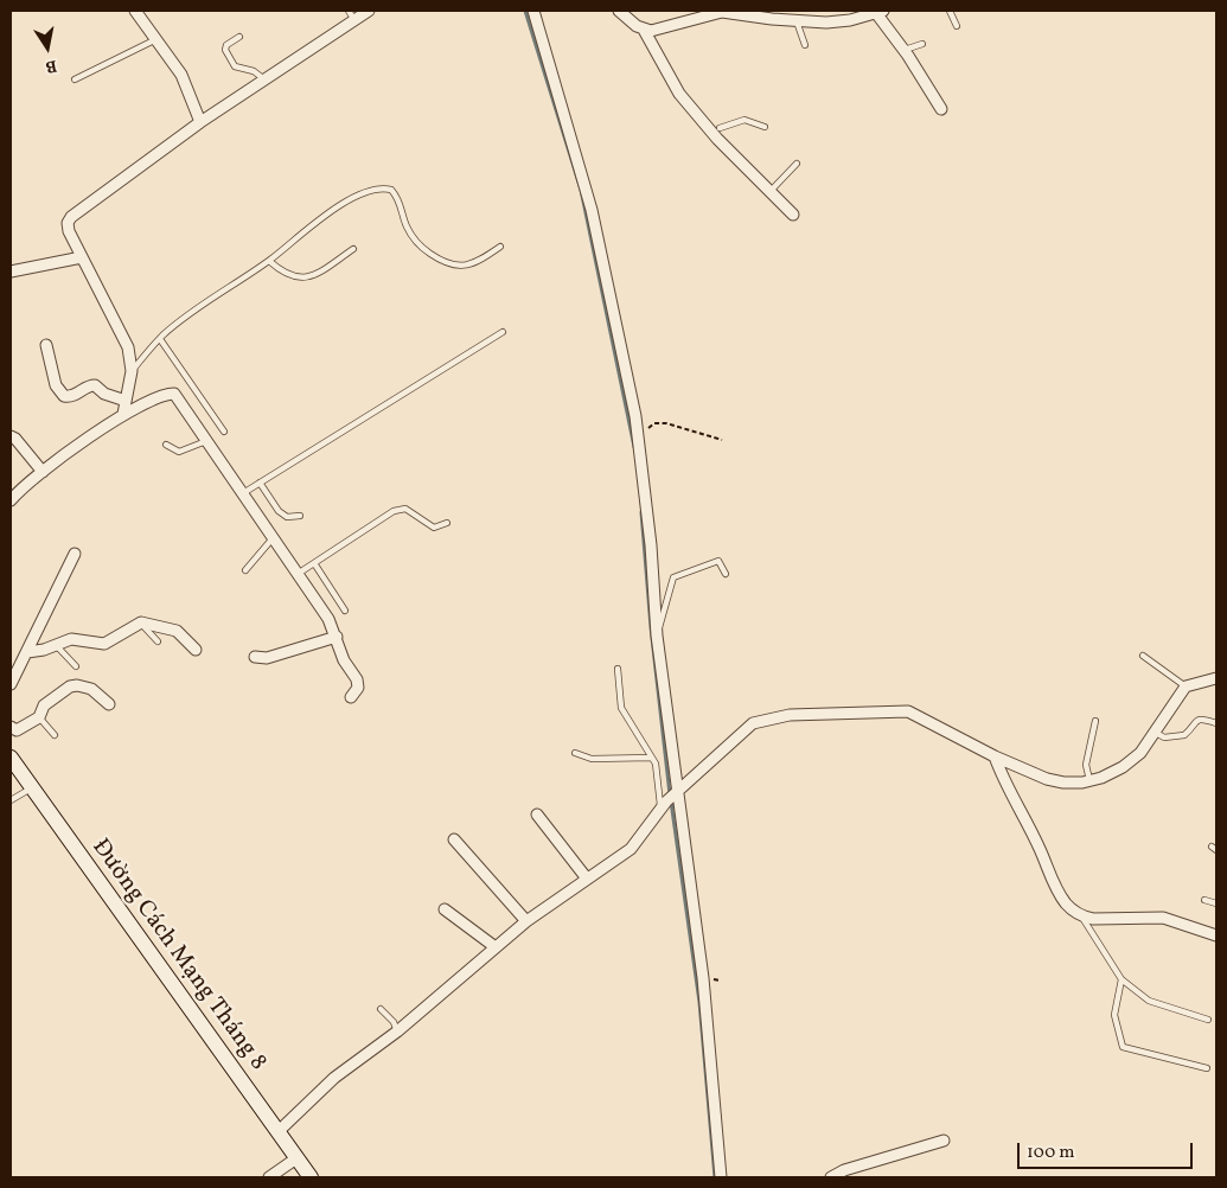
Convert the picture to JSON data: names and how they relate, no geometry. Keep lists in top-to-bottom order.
{
  "streets": {
    "street": ["Đường Cách Mạng Tháng 8"]
  },
  "scale_bar": "100 m",
  "north": "bottom"
}
